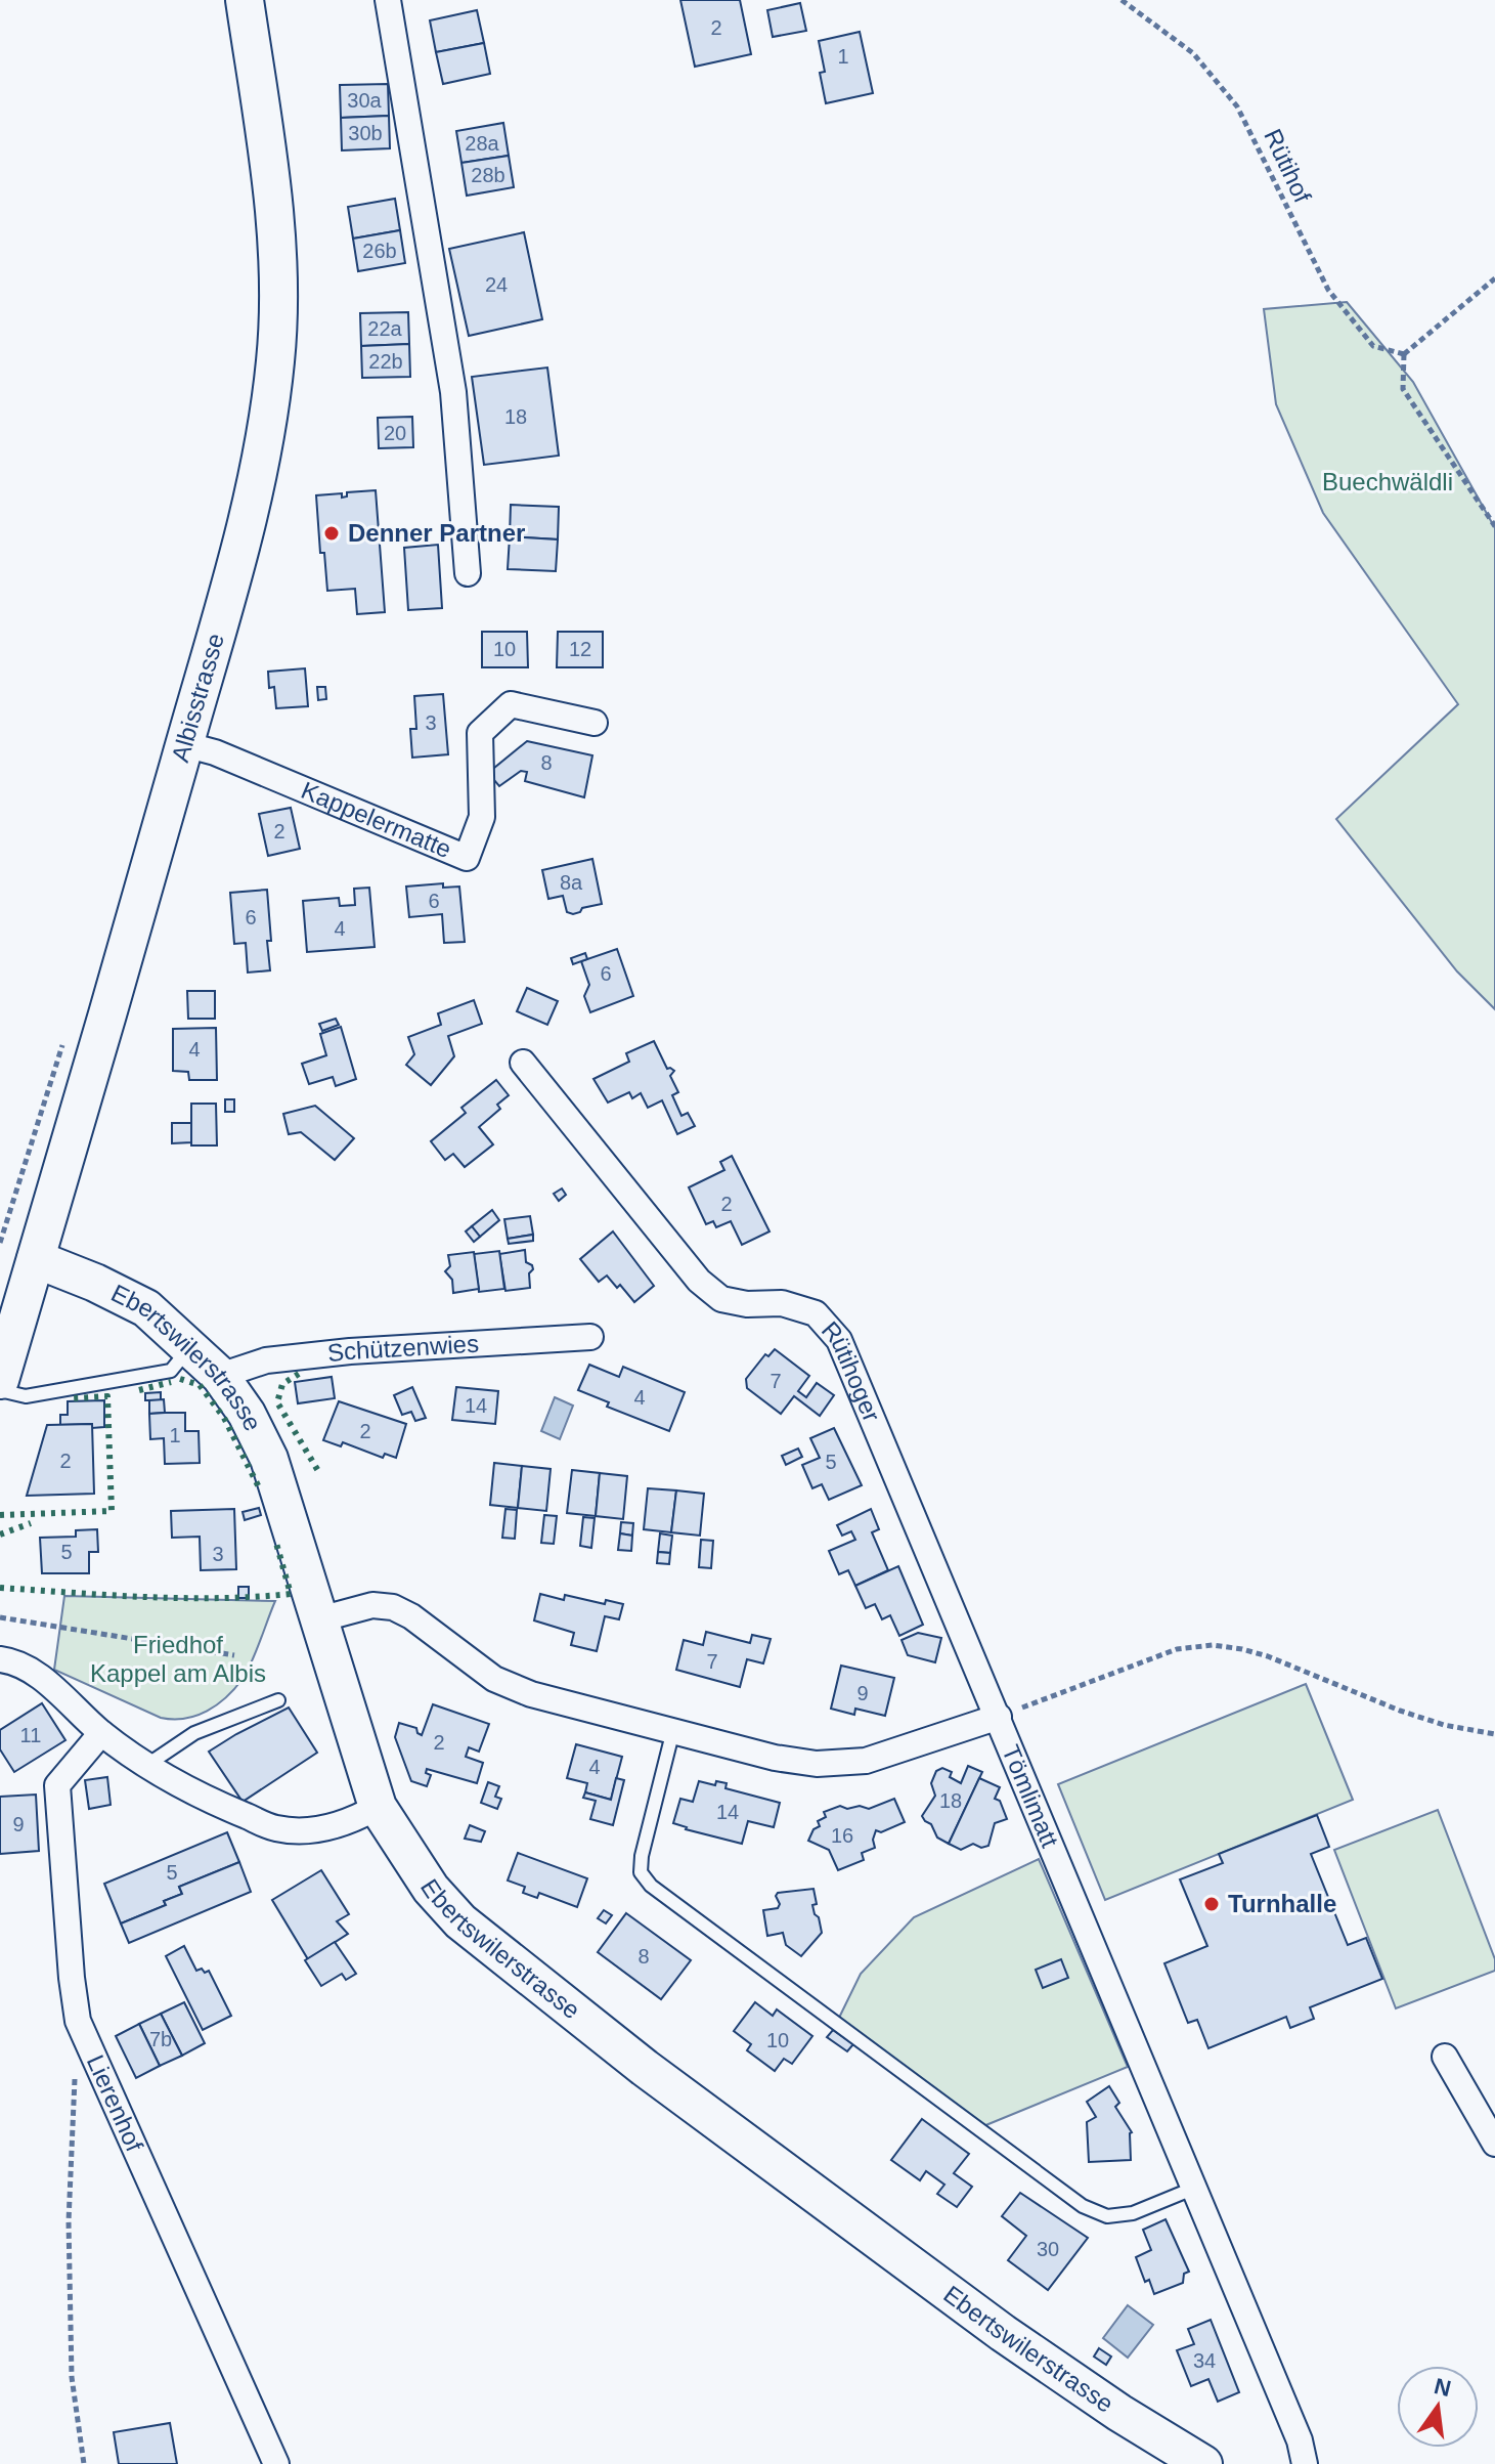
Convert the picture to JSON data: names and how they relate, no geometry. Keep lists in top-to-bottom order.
{
  "streets": {
    "street": [
      "Albisstrasse",
      "Kappelermatte",
      "Schützenwies",
      "Ebertswilerstrasse",
      "Rütihoger",
      "Tömlimatt",
      "Lierenhof"
    ],
    "path": ["Rütihof"]
  },
  "crossings": [
    ["Albisstrasse", "Kappelermatte"],
    ["Albisstrasse", "Ebertswilerstrasse"],
    ["Schützenwies", "Ebertswilerstrasse"],
    ["Ebertswilerstrasse", "Tömlimatt"],
    ["Rütihoger", "Tömlimatt"]
  ],
  "parks": ["Buechwäldli", "Friedhof Kappel am Albis"],
  "places": ["Denner Partner", "Turnhalle"],
  "house_numbers": [
    "2",
    "1",
    "30a",
    "30b",
    "28a",
    "28b",
    "26b",
    "24",
    "22a",
    "22b",
    "18",
    "20",
    "10",
    "12",
    "3",
    "8",
    "2",
    "8a",
    "6",
    "6",
    "4",
    "6",
    "4",
    "2",
    "7",
    "4",
    "14",
    "2",
    "1",
    "2",
    "5",
    "5",
    "3",
    "7",
    "9",
    "11",
    "2",
    "4",
    "18",
    "14",
    "9",
    "16",
    "5",
    "8",
    "7b",
    "10",
    "30",
    "34"
  ],
  "north": "top"
}
